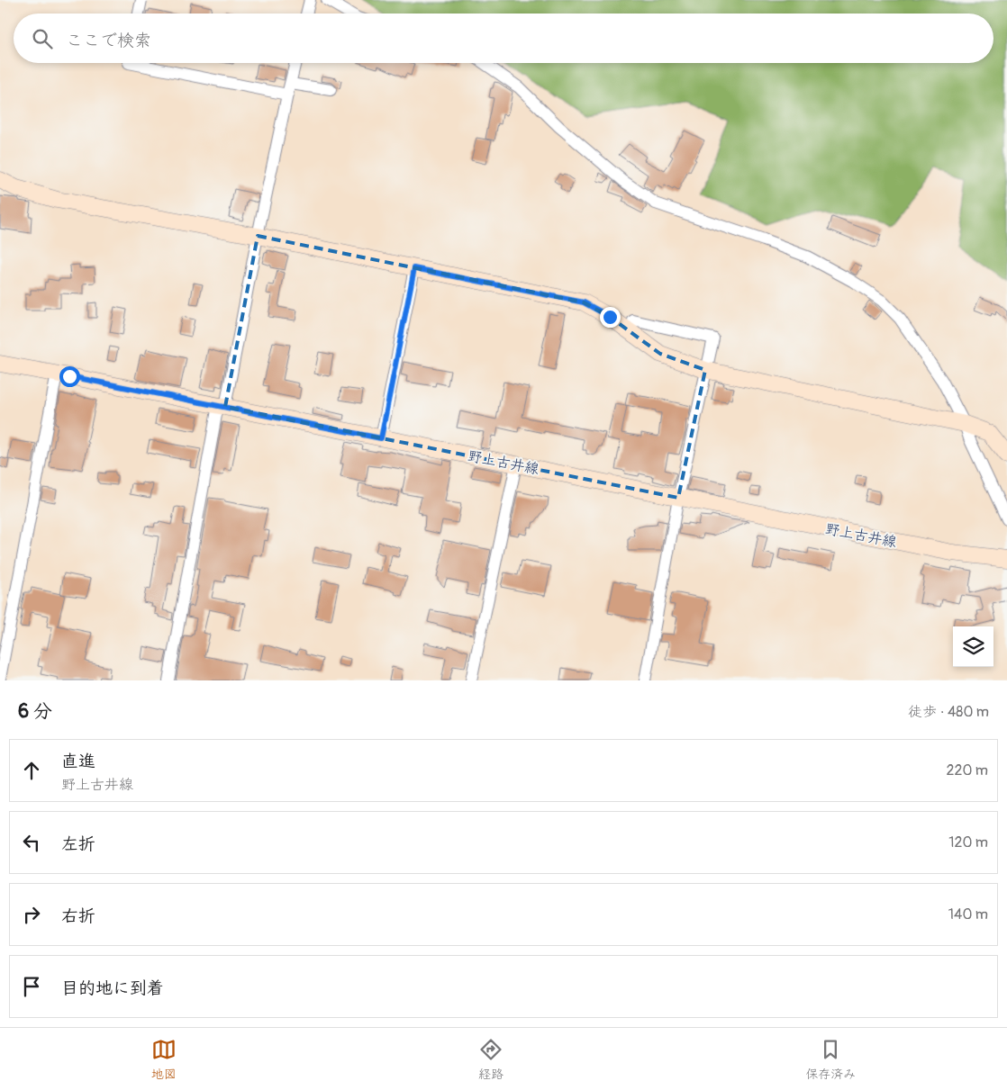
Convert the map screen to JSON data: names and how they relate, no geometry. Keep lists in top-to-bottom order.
{
  "streets": {
    "street": ["野上古井線"]
  },
  "page": {
    "search": "ここで検索",
    "heading": ["6 分", "徒歩 · 480 m"],
    "list": [
      ["直進", "野上古井線", "220 m"],
      ["左折", "120 m"],
      ["右折", "140 m"],
      "目的地に到着"
    ],
    "nav": ["地図", "経路", "保存済み"]
  }
}
